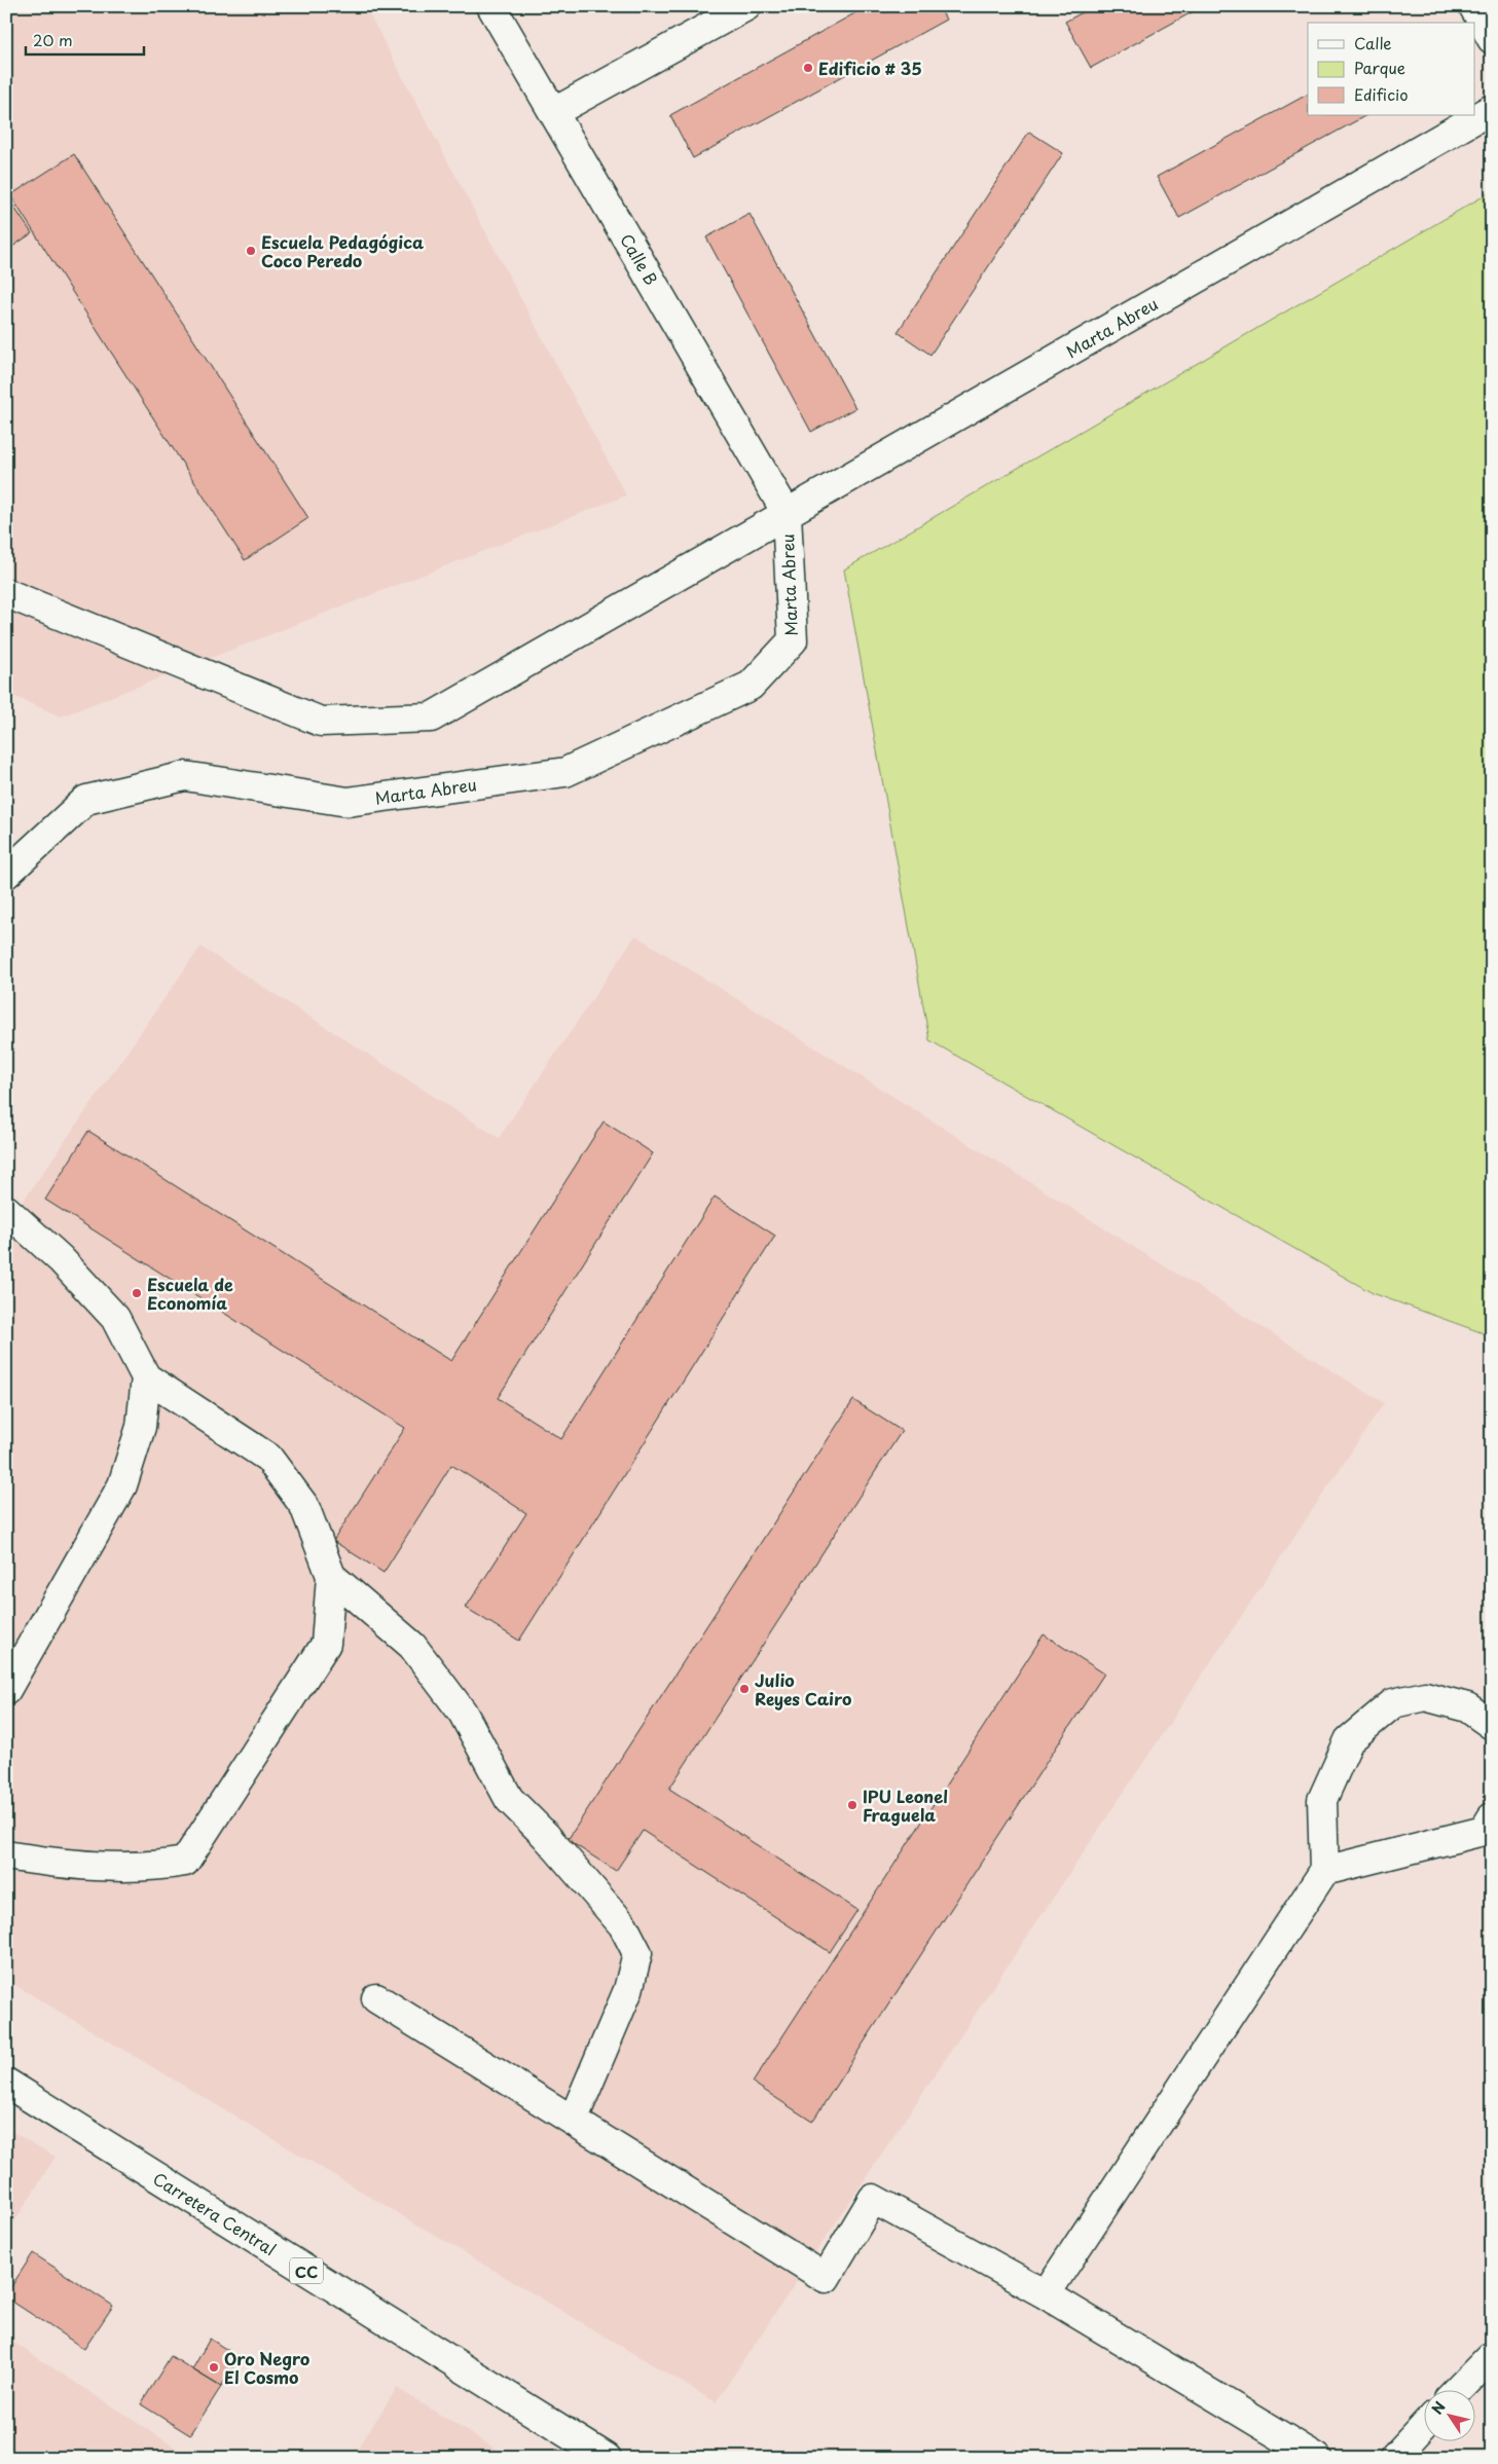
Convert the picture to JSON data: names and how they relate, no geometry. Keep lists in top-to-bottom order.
{
  "streets": {
    "street": [
      "Calle B",
      "Marta Abreu",
      "Carretera Central",
      "CC"
    ]
  },
  "crossings": [
    ["Calle B", "Marta Abreu"]
  ],
  "places": [
    "Edificio # 35",
    "Escuela Pedagógica Coco Peredo",
    "Escuela de Economía",
    "Julio Reyes Cairo",
    "IPU Leonel Fraguela",
    "Oro Negro El Cosmo"
  ],
  "legend": ["Calle", "Parque", "Edificio"],
  "scale_bar": "20 m",
  "north": "top left"
}
